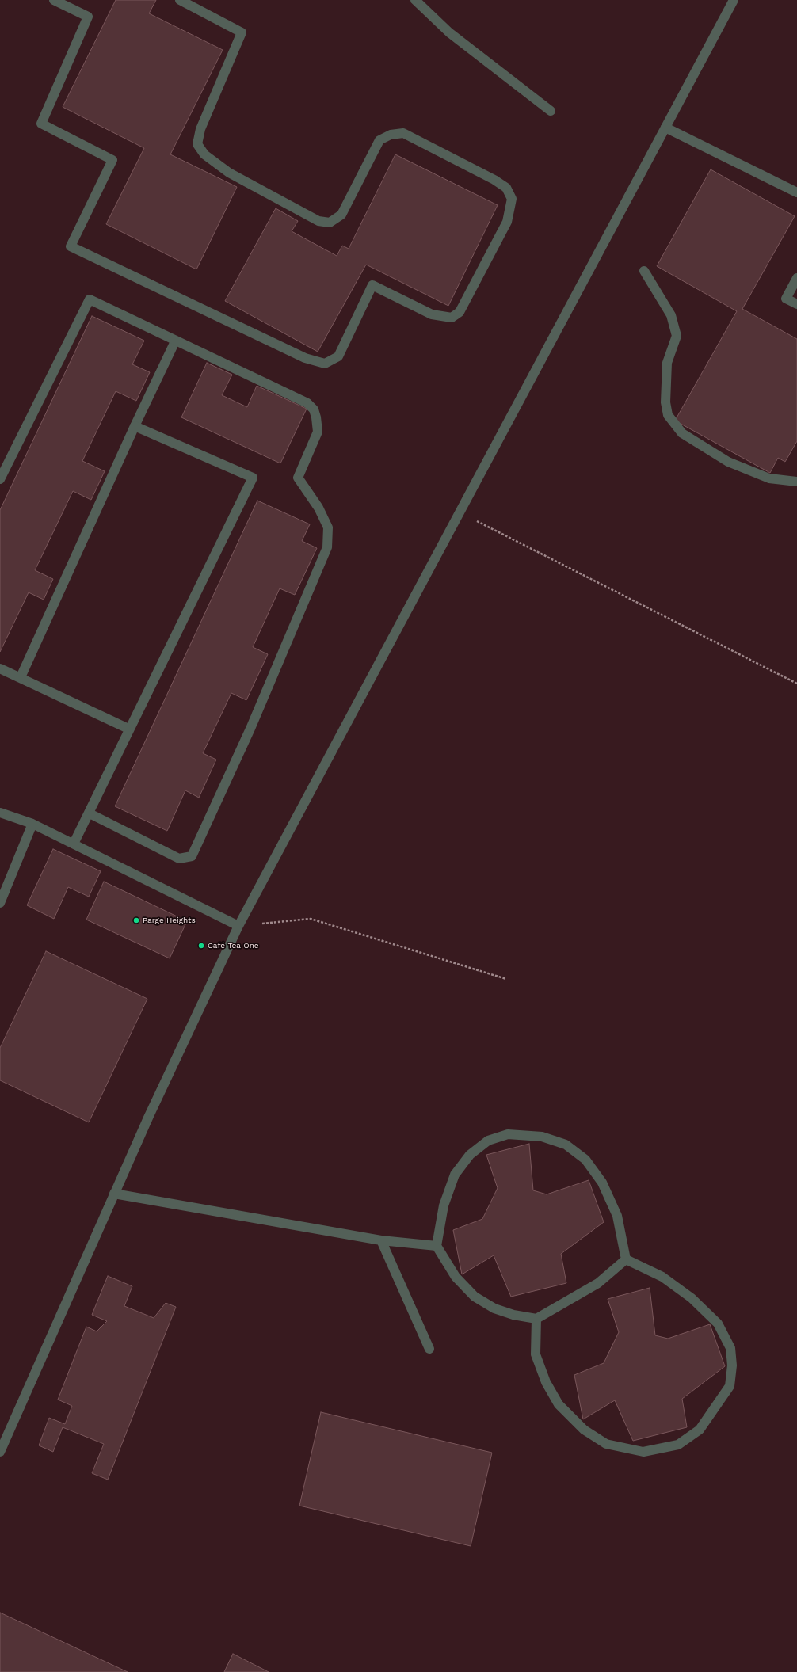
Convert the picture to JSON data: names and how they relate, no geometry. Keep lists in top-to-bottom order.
{
  "places": ["Parge Heights", "Café Tea One"]
}
